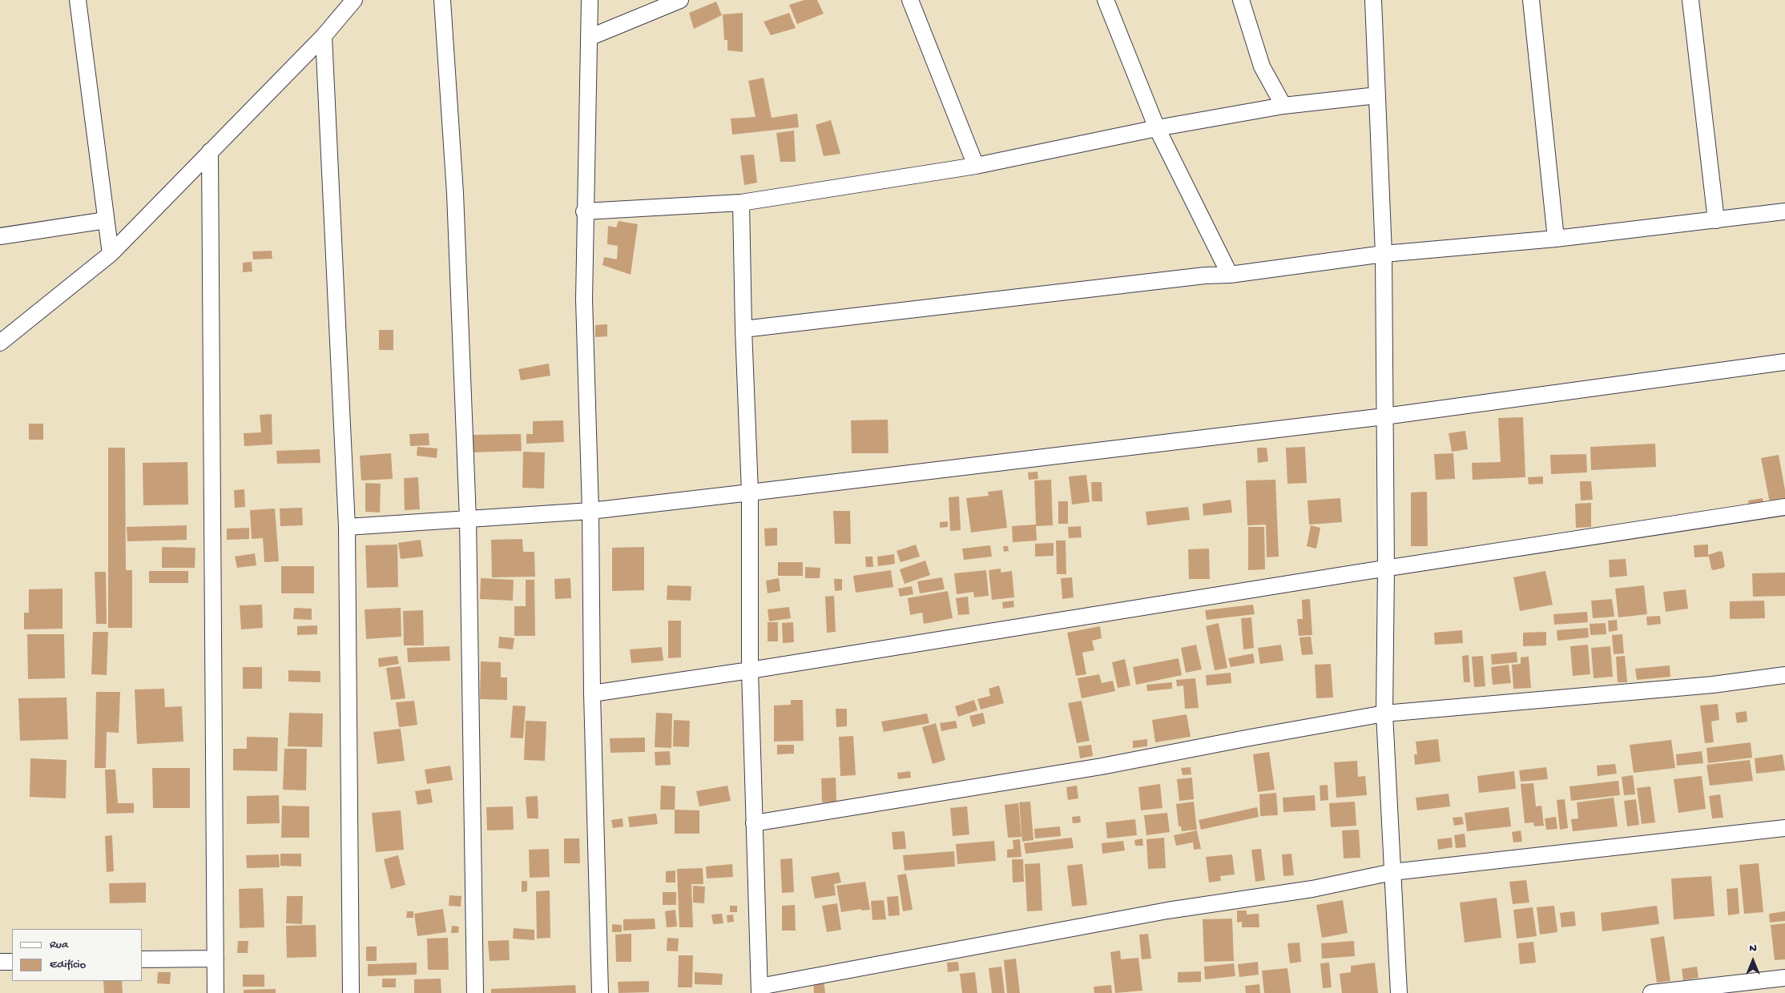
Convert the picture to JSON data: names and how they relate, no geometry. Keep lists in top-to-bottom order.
{
  "legend": ["Rua", "Edifício"],
  "north": "top"
}
